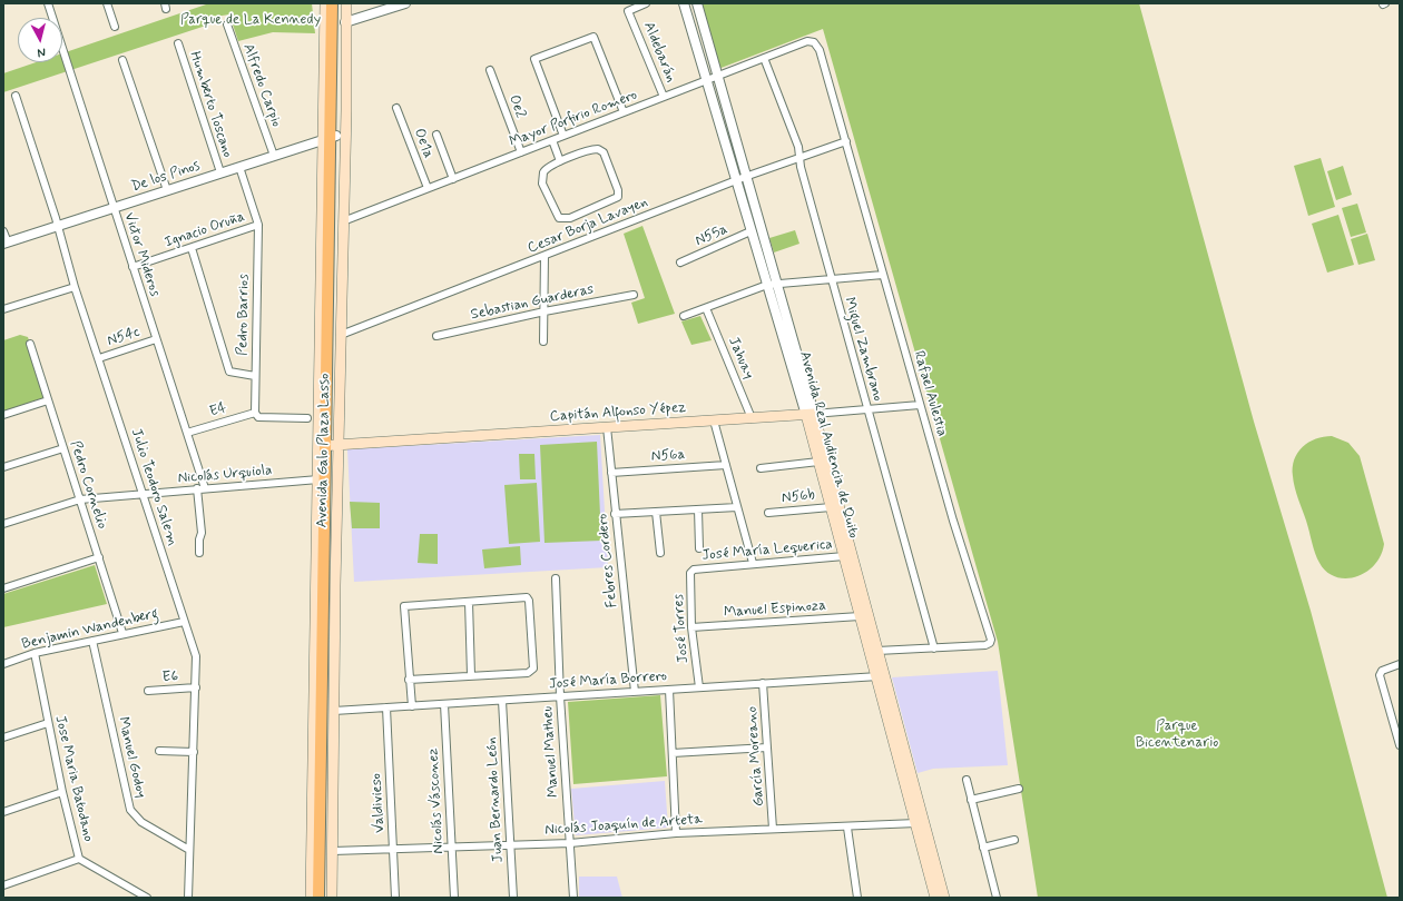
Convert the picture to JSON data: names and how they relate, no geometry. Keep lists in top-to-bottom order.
{
  "streets": {
    "main road": ["Capitán Alfonso Yépez", "Avenida Real Audiencia de Quito", "Avenida Galo Plaza Lasso"],
    "street": [
      "Aldebarán",
      "Alfredo Carpio",
      "Humberto Toscano",
      "Oe2",
      "Mayor Porfirio Romero",
      "Oe1a",
      "De los Pinos",
      "Cesar Borja Lavayen",
      "Ignacio Oruña",
      "N55a",
      "Victor Mideros",
      "Sebastian Guarderas",
      "Pedro Barrios",
      "N54c",
      "Miguel Zambrano",
      "Jahuay",
      "Rafael Aulestia",
      "E4",
      "N56a",
      "Nicolás Urquiola",
      "Pedro Cornelio",
      "Julio Teodoro Salem",
      "N56b",
      "José María Lequerica",
      "Febres Cordero",
      "Manuel Espinoza",
      "José Torres",
      "Benjamin Wandenberg",
      "E6",
      "José María Borrero",
      "Manuel Matheu",
      "García Moreano",
      "Manuel Godoy",
      "Jose Maria Batodano",
      "Juan Bernardo León",
      "Nicolás Vásconez",
      "Valdivieso",
      "Nicolás Joaquín de Arteta"
    ]
  },
  "crossings": [
    ["Aldebarán", "Mayor Porfirio Romero"],
    ["Alfredo Carpio", "De los Pinos"],
    ["Humberto Toscano", "De los Pinos"],
    ["Oe2", "Mayor Porfirio Romero"],
    ["Mayor Porfirio Romero", "Oe1a"],
    ["Mayor Porfirio Romero", "Miguel Zambrano"],
    ["Mayor Porfirio Romero", "Rafael Aulestia"],
    ["Mayor Porfirio Romero", "Avenida Real Audiencia de Quito"],
    ["Mayor Porfirio Romero", "Avenida Galo Plaza Lasso"],
    ["De los Pinos", "Victor Mideros"],
    ["De los Pinos", "Pedro Barrios"],
    ["De los Pinos", "Avenida Galo Plaza Lasso"],
    ["De los Pinos", "Julio Teodoro Salem"],
    ["Cesar Borja Lavayen", "Miguel Zambrano"],
    ["Cesar Borja Lavayen", "Rafael Aulestia"],
    ["Cesar Borja Lavayen", "Avenida Real Audiencia de Quito"],
    ["Cesar Borja Lavayen", "Avenida Galo Plaza Lasso"],
    ["Ignacio Oruña", "Victor Mideros"],
    ["Ignacio Oruña", "Pedro Barrios"],
    ["N55a", "Avenida Real Audiencia de Quito"],
    ["Victor Mideros", "N54c"],
    ["Victor Mideros", "E4"],
    ["Victor Mideros", "Nicolás Urquiola"],
    ["Pedro Barrios", "E4"],
    ["N54c", "Julio Teodoro Salem"],
    ["Miguel Zambrano", "Rafael Aulestia"],
    ["Miguel Zambrano", "Capitán Alfonso Yépez"],
    ["Jahuay", "Capitán Alfonso Yépez"],
    ["Rafael Aulestia", "Capitán Alfonso Yépez"],
    ["Rafael Aulestia", "Avenida Real Audiencia de Quito"],
    ["Capitán Alfonso Yépez", "Avenida Real Audiencia de Quito"],
    ["Capitán Alfonso Yépez", "Avenida Galo Plaza Lasso"],
    ["Capitán Alfonso Yépez", "Febres Cordero"],
    ["Avenida Real Audiencia de Quito", "N56b"],
    ["Avenida Real Audiencia de Quito", "José María Lequerica"],
    ["Avenida Real Audiencia de Quito", "Manuel Espinoza"],
    ["Avenida Real Audiencia de Quito", "José María Borrero"],
    ["Avenida Real Audiencia de Quito", "Nicolás Joaquín de Arteta"],
    ["Avenida Galo Plaza Lasso", "Nicolás Urquiola"],
    ["Avenida Galo Plaza Lasso", "José María Borrero"],
    ["Avenida Galo Plaza Lasso", "Nicolás Joaquín de Arteta"],
    ["N56a", "Febres Cordero"],
    ["Nicolás Urquiola", "Pedro Cornelio"],
    ["Nicolás Urquiola", "Julio Teodoro Salem"],
    ["Pedro Cornelio", "Benjamin Wandenberg"],
    ["Julio Teodoro Salem", "Benjamin Wandenberg"],
    ["Julio Teodoro Salem", "E6"],
    ["Julio Teodoro Salem", "Manuel Godoy"],
    ["José María Lequerica", "José Torres"],
    ["Febres Cordero", "José María Borrero"],
    ["Manuel Espinoza", "José Torres"],
    ["José Torres", "José María Borrero"],
    ["Benjamin Wandenberg", "Manuel Godoy"],
    ["Benjamin Wandenberg", "Jose Maria Batodano"],
    ["José María Borrero", "Manuel Matheu"],
    ["José María Borrero", "García Moreano"],
    ["José María Borrero", "Juan Bernardo León"],
    ["José María Borrero", "Nicolás Vásconez"],
    ["José María Borrero", "Valdivieso"],
    ["Manuel Matheu", "Nicolás Joaquín de Arteta"],
    ["García Moreano", "Nicolás Joaquín de Arteta"],
    ["Juan Bernardo León", "Nicolás Joaquín de Arteta"],
    ["Nicolás Vásconez", "Nicolás Joaquín de Arteta"],
    ["Valdivieso", "Nicolás Joaquín de Arteta"]
  ],
  "parks": ["Parque de La Kennedy", "Parque Bicentenario"],
  "north": "bottom"
}
